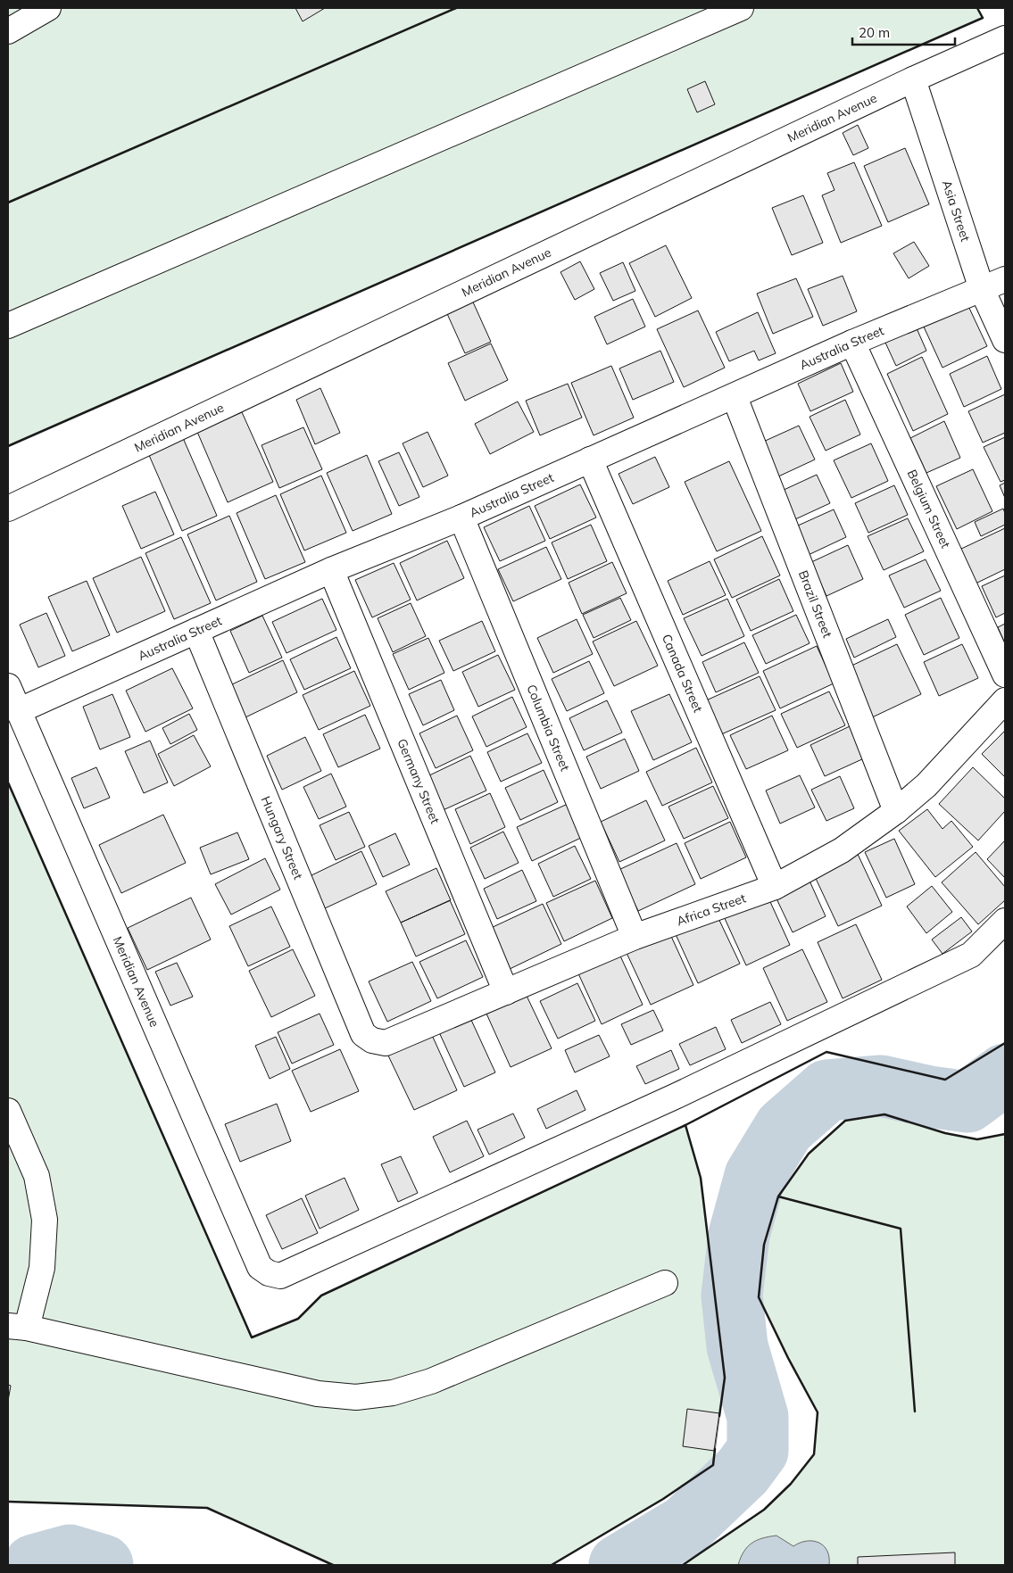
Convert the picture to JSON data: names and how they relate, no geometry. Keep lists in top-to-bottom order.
{
  "streets": {
    "street": [
      "Meridian Avenue",
      "Asia Street",
      "Australia Street",
      "Belgium Street",
      "Brazil Street",
      "Canada Street",
      "Columbia Street",
      "Germany Street",
      "Hungary Street",
      "Africa Street"
    ]
  },
  "crossings": [
    ["Meridian Avenue", "Asia Street"],
    ["Meridian Avenue", "Australia Street"],
    ["Asia Street", "Australia Street"],
    ["Australia Street", "Belgium Street"],
    ["Australia Street", "Brazil Street"],
    ["Australia Street", "Canada Street"],
    ["Australia Street", "Columbia Street"],
    ["Australia Street", "Germany Street"],
    ["Australia Street", "Hungary Street"],
    ["Brazil Street", "Africa Street"],
    ["Canada Street", "Africa Street"],
    ["Columbia Street", "Africa Street"],
    ["Germany Street", "Africa Street"],
    ["Hungary Street", "Africa Street"]
  ],
  "scale_bar": "20 m"
}
